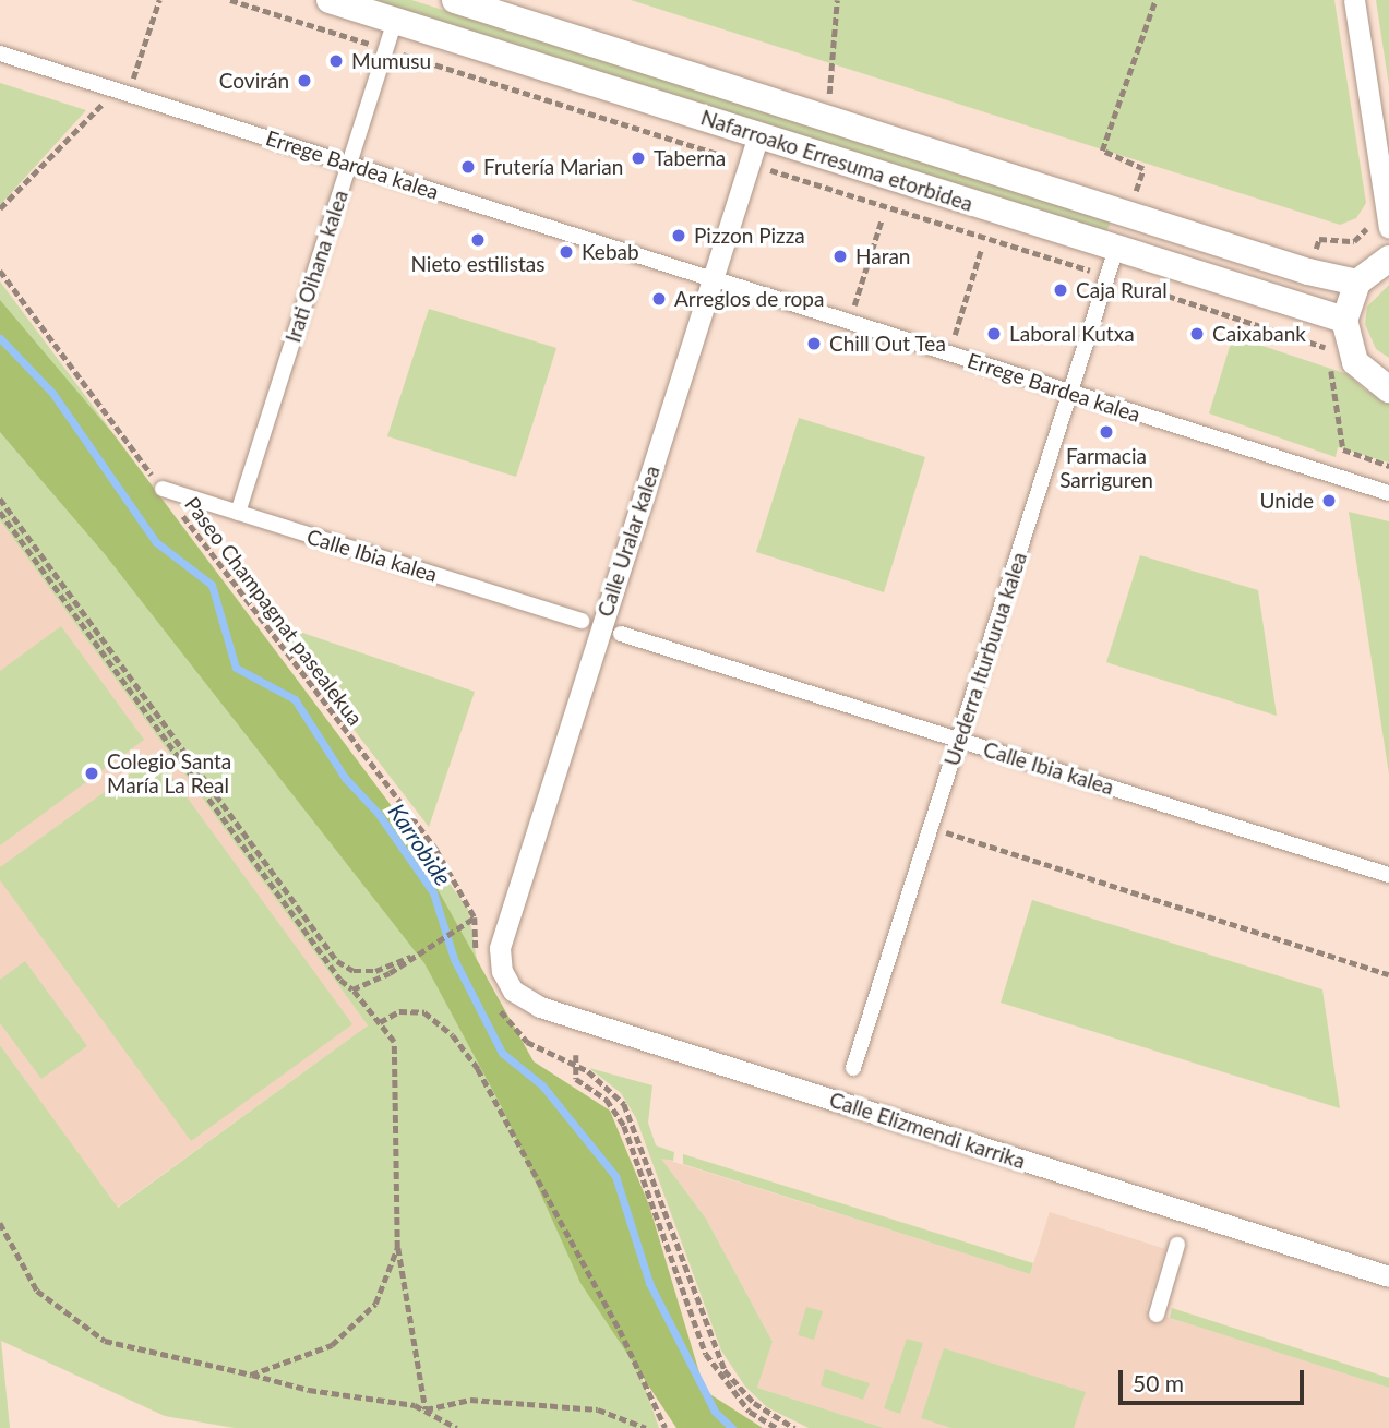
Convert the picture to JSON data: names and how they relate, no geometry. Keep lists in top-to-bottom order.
{
  "streets": {
    "street": [
      "Nafarroako Erresuma etorbidea",
      "Errege Bardea kalea",
      "Irati Oihana kalea",
      "Calle Uralar kalea",
      "Calle Ibia kalea",
      "Urederra Iturburua kalea",
      "Calle Elizmendi karrika"
    ],
    "path": ["Paseo Champagnat pasealekua"]
  },
  "crossings": [
    ["Nafarroako Erresuma etorbidea", "Irati Oihana kalea"],
    ["Nafarroako Erresuma etorbidea", "Calle Uralar kalea"],
    ["Nafarroako Erresuma etorbidea", "Urederra Iturburua kalea"],
    ["Errege Bardea kalea", "Irati Oihana kalea"],
    ["Errege Bardea kalea", "Urederra Iturburua kalea"],
    ["Irati Oihana kalea", "Calle Ibia kalea"],
    ["Calle Uralar kalea", "Calle Elizmendi karrika"],
    ["Calle Ibia kalea", "Paseo Champagnat pasealekua"],
    ["Calle Ibia kalea", "Urederra Iturburua kalea"]
  ],
  "water": ["Karrobide"],
  "places": [
    "Mumusu",
    "Covirán",
    "Taberna",
    "Frutería Marian",
    "Pizzon Pizza",
    "Nieto estilistas",
    "Kebab",
    "Haran",
    "Caja Rural",
    "Arreglos de ropa",
    "Laboral Kutxa",
    "Caixabank",
    "Chill Out Tea",
    "Farmacia Sarriguren",
    "Unide",
    "Colegio Santa María La Real"
  ],
  "scale_bar": "50 m"
}
